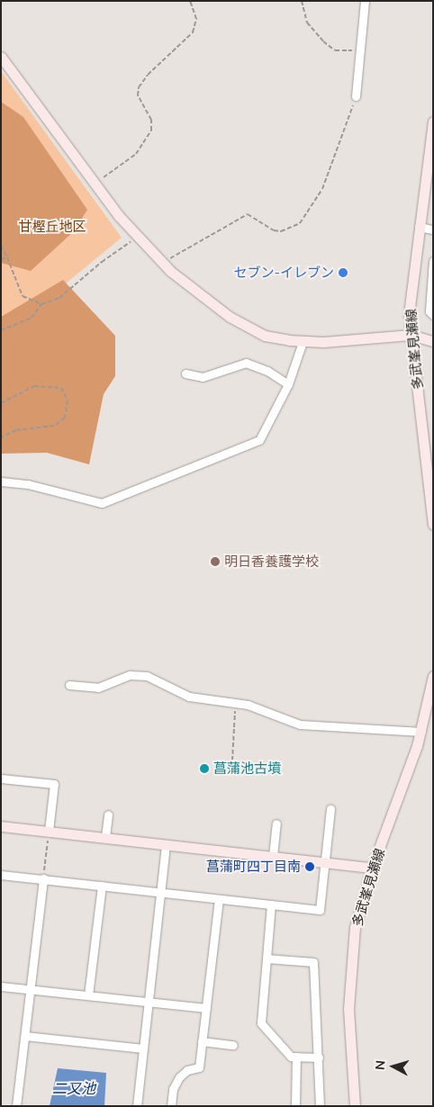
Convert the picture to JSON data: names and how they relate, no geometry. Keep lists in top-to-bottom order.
{
  "streets": {
    "street": ["多武峯見瀬線"]
  },
  "water": ["二又池"],
  "parks": ["甘樫丘地区"],
  "places": [
    "セブン-イレブン",
    "明日香養護学校",
    "菖蒲池古墳",
    "菖蒲町四丁目南"
  ],
  "north": "left"
}
